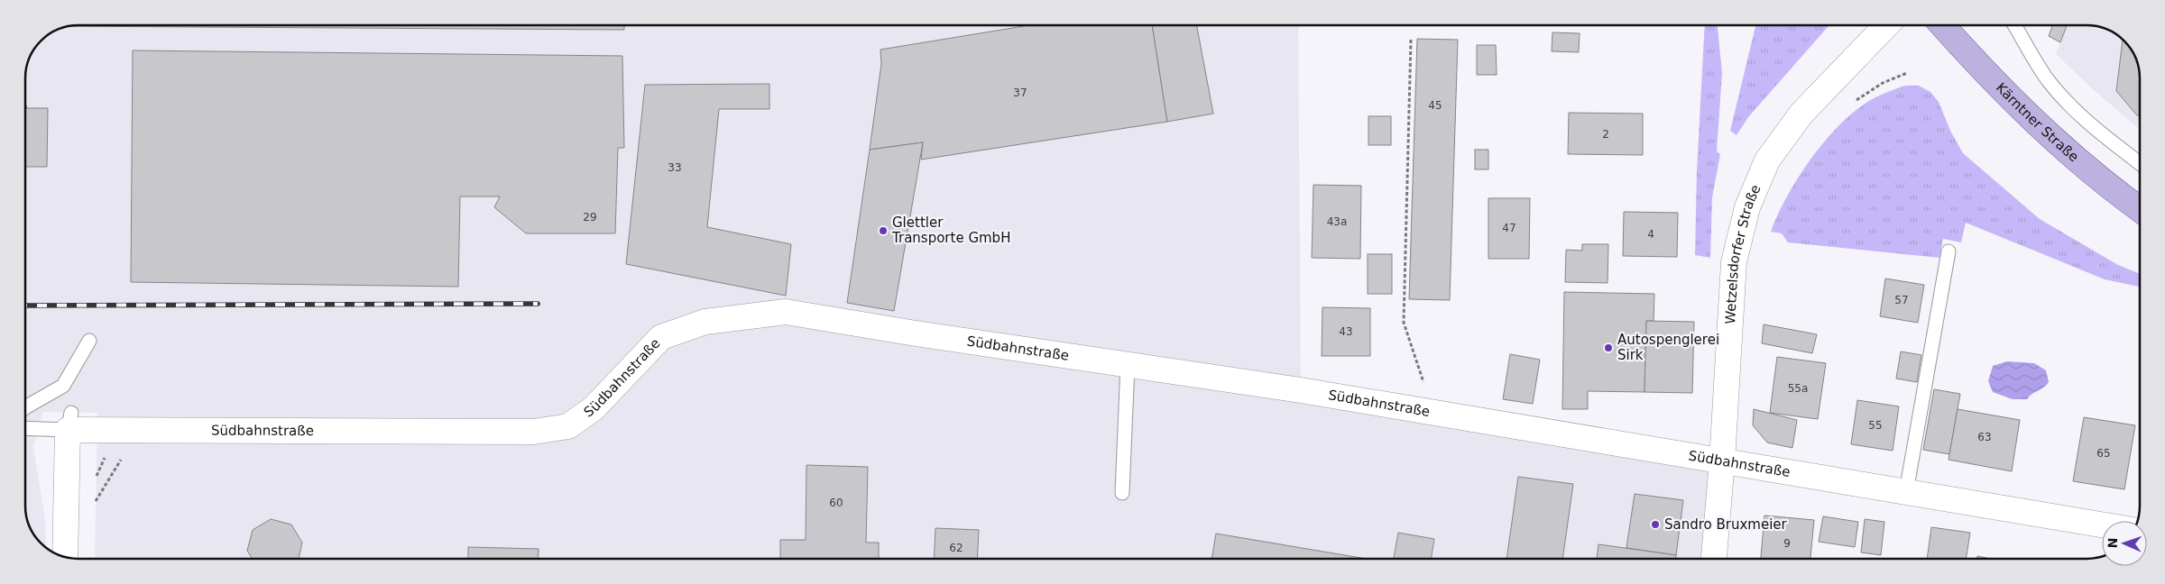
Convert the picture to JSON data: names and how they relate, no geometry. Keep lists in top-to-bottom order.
{
  "streets": {
    "main road": ["Kärntner Straße"],
    "street": ["Wetzelsdorfer Straße", "Südbahnstraße"]
  },
  "crossings": [
    ["Wetzelsdorfer Straße", "Südbahnstraße"]
  ],
  "places": ["Glettler Transporte GmbH", "Autospenglerei Sirk", "Sandro Bruxmeier"],
  "house_numbers": [
    "37",
    "45",
    "2",
    "33",
    "29",
    "43a",
    "47",
    "4",
    "57",
    "43",
    "55a",
    "55",
    "63",
    "65",
    "60",
    "9",
    "62"
  ],
  "north": "left"
}
